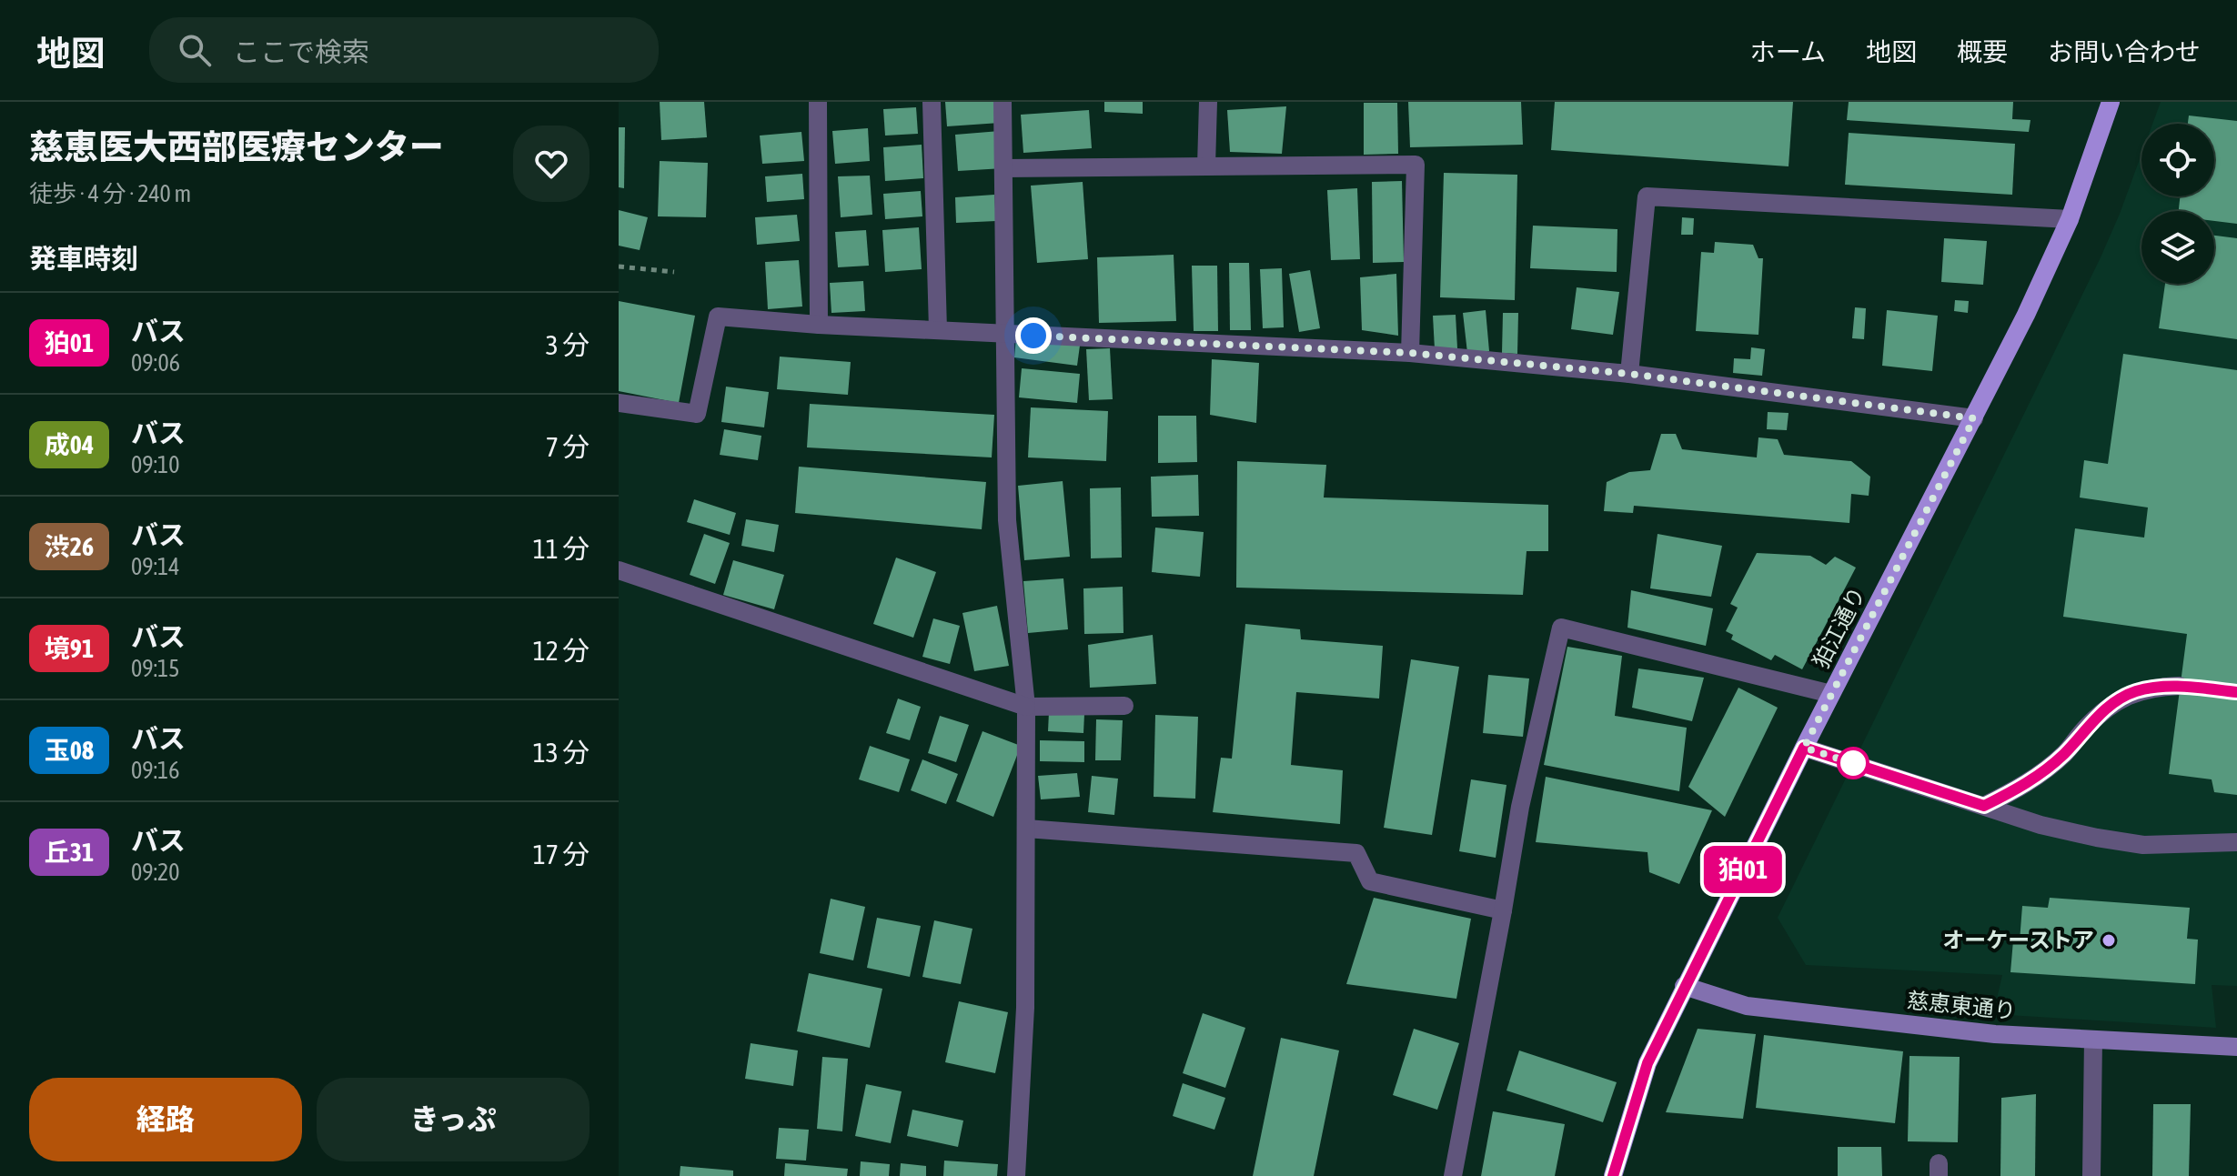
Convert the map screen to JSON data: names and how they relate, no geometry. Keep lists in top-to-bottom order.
{
  "streets": {
    "main road": ["狛江通り"],
    "street": ["慈恵東通り"]
  },
  "crossings": [
    ["狛江通り", "慈恵東通り"]
  ],
  "places": ["オーケーストア"],
  "lines": ["bus line 狛01"],
  "page": {
    "header": "地図",
    "search": "ここで検索",
    "nav": [
      "ホーム",
      "地図",
      "概要",
      "お問い合わせ"
    ],
    "heading": [
      ["慈恵医大西部医療センター", "徒歩 · 4 分 · 240 m"],
      "発車時刻"
    ],
    "on_map": "狛01",
    "list": [
      {
        "mark": "狛01",
        "name": "バス",
        "note": "09:06",
        "value": "3 分"
      },
      {
        "mark": "成04",
        "name": "バス",
        "note": "09:10",
        "value": "7 分"
      },
      {
        "mark": "渋26",
        "name": "バス",
        "note": "09:14",
        "value": "11 分"
      },
      {
        "mark": "境91",
        "name": "バス",
        "note": "09:15",
        "value": "12 分"
      },
      {
        "mark": "玉08",
        "name": "バス",
        "note": "09:16",
        "value": "13 分"
      },
      {
        "mark": "丘31",
        "name": "バス",
        "note": "09:20",
        "value": "17 分"
      }
    ],
    "buttons": ["経路", "きっぷ"]
  }
}
